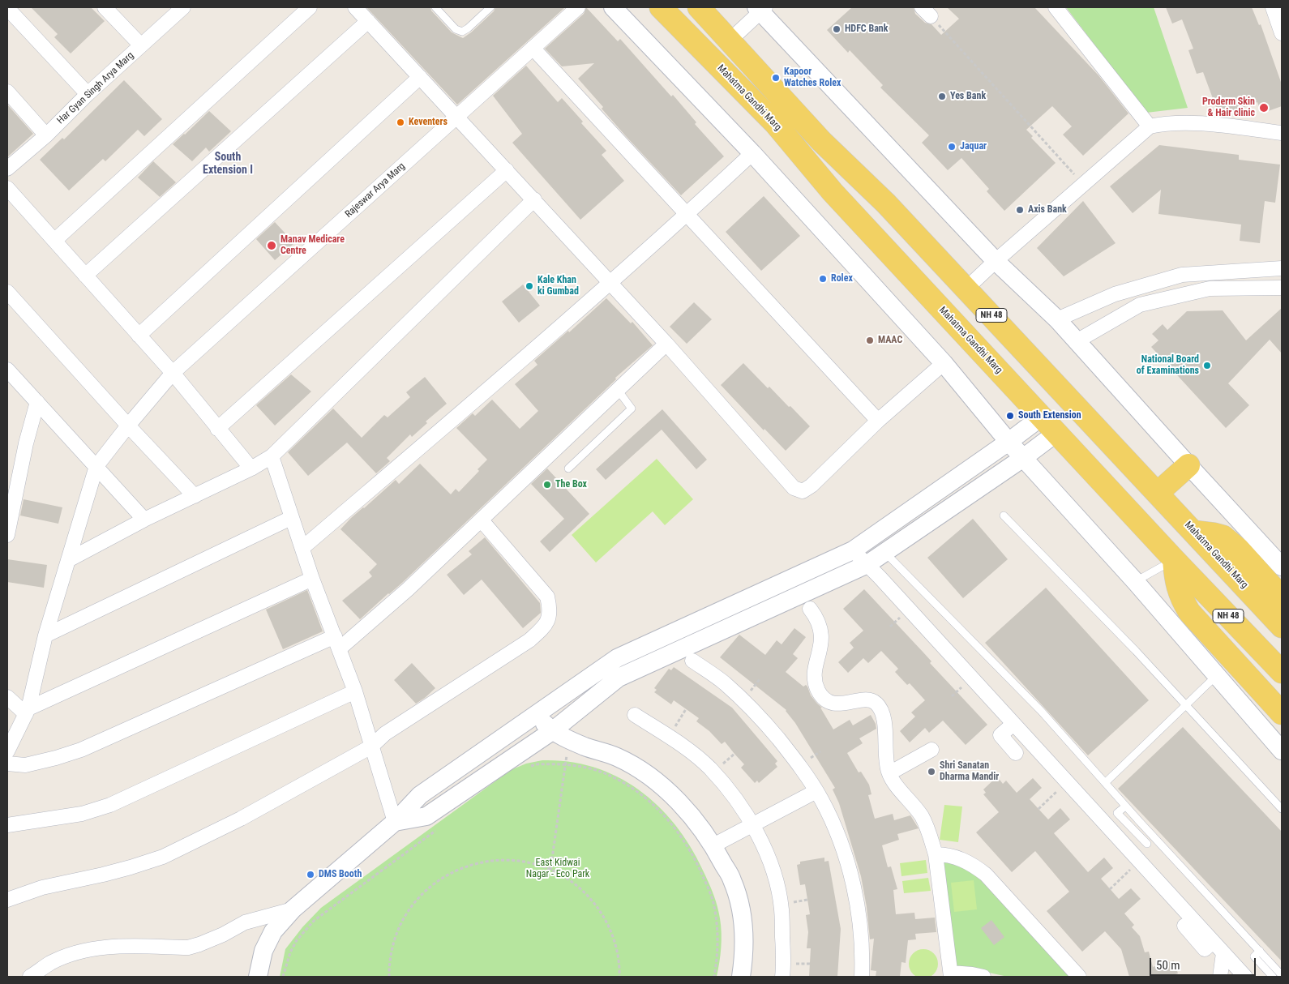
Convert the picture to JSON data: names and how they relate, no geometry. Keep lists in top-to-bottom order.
{
  "streets": {
    "main road": ["Mahatma Gandhi Marg", "NH 48"],
    "street": ["Har Gyan Singh Arya Marg", "Rajeswar Arya Marg"]
  },
  "districts": ["South Extension I"],
  "parks": ["East Kidwai Nagar - Eco Park"],
  "places": [
    "HDFC Bank",
    "Kapoor Watches Rolex",
    "Yes Bank",
    "Proderm Skin & Hair clinic",
    "Keventers",
    "Jaquar",
    "Axis Bank",
    "Manav Medicare Centre",
    "Rolex",
    "Kale Khan ki Gumbad",
    "MAAC",
    "National Board of Examinations",
    "South Extension",
    "The Box",
    "Shri Sanatan Dharma Mandir",
    "DMS Booth"
  ],
  "scale_bar": "50 m"
}
